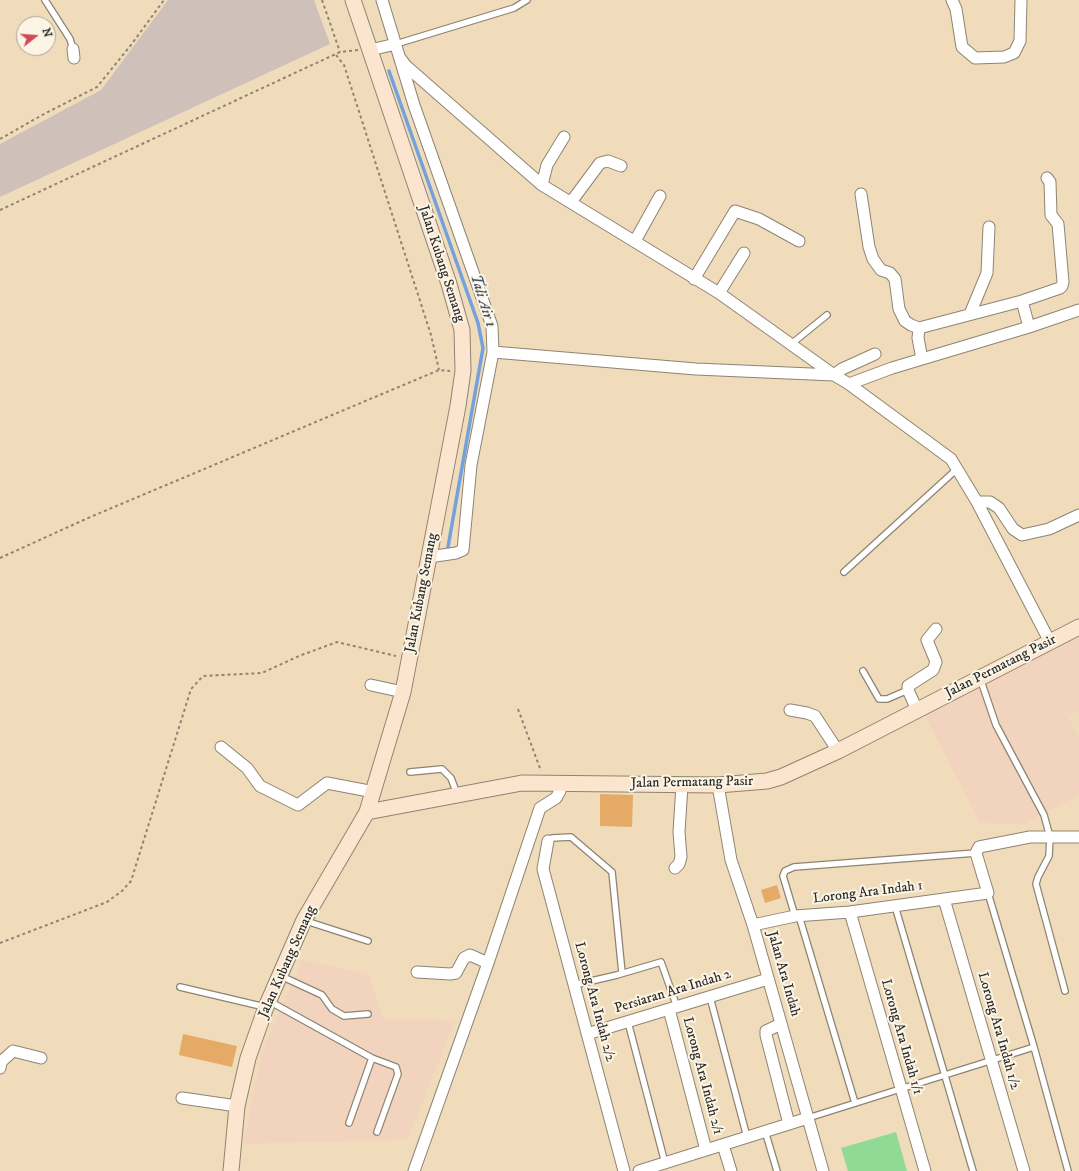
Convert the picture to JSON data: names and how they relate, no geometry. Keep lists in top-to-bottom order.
{
  "streets": {
    "main road": ["Jalan Kubang Semang", "Jalan Permatang Pasir"],
    "street": [
      "Lorong Ara Indah 1",
      "Jalan Ara Indah",
      "Persiaran Ara Indah 2",
      "Lorong Ara Indah 2/2",
      "Lorong Ara Indah 1/2",
      "Lorong Ara Indah 1/1",
      "Lorong Ara Indah 2/1"
    ]
  },
  "crossings": [
    ["Jalan Kubang Semang", "Jalan Permatang Pasir"],
    ["Jalan Permatang Pasir", "Jalan Ara Indah"],
    ["Lorong Ara Indah 1", "Jalan Ara Indah"],
    ["Lorong Ara Indah 1", "Lorong Ara Indah 1/2"],
    ["Lorong Ara Indah 1", "Lorong Ara Indah 1/1"],
    ["Jalan Ara Indah", "Persiaran Ara Indah 2"],
    ["Persiaran Ara Indah 2", "Lorong Ara Indah 2/2"],
    ["Persiaran Ara Indah 2", "Lorong Ara Indah 2/1"]
  ],
  "water": ["Tali Air 1"],
  "north": "right"
}
